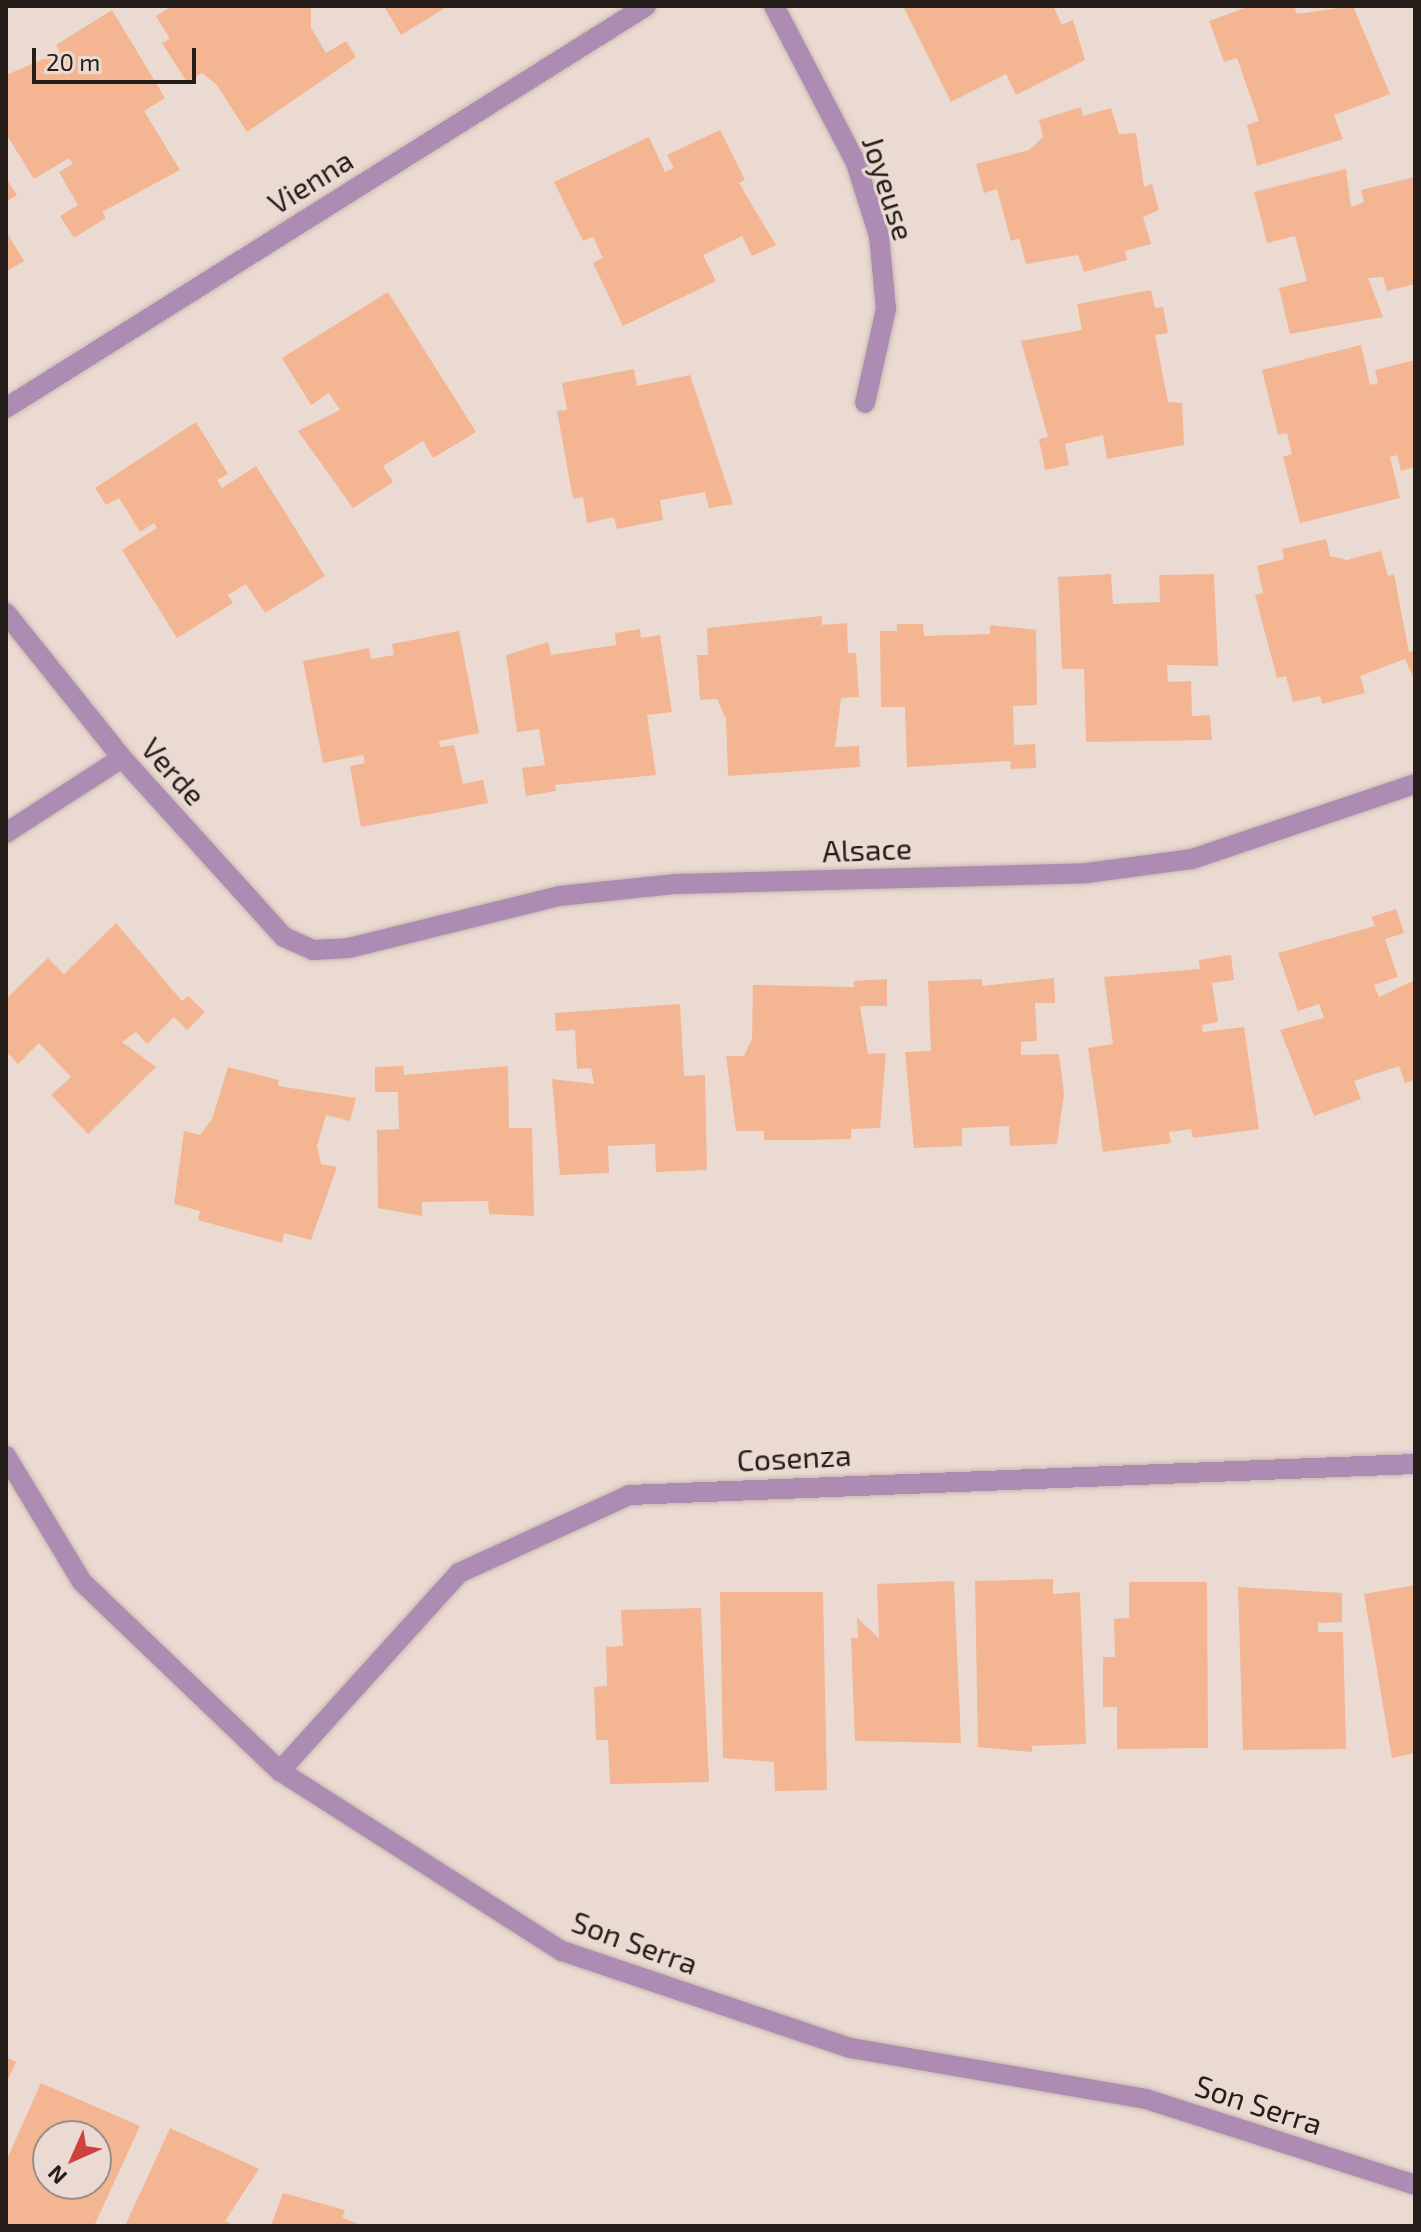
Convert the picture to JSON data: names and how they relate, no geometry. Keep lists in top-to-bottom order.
{
  "streets": {
    "street": [
      "Vienna",
      "Joyeuse",
      "Verde",
      "Alsace",
      "Cosenza",
      "Son Serra"
    ]
  },
  "crossings": [
    ["Verde", "Alsace"],
    ["Cosenza", "Son Serra"]
  ],
  "scale_bar": "20 m",
  "north": "bottom left"
}
